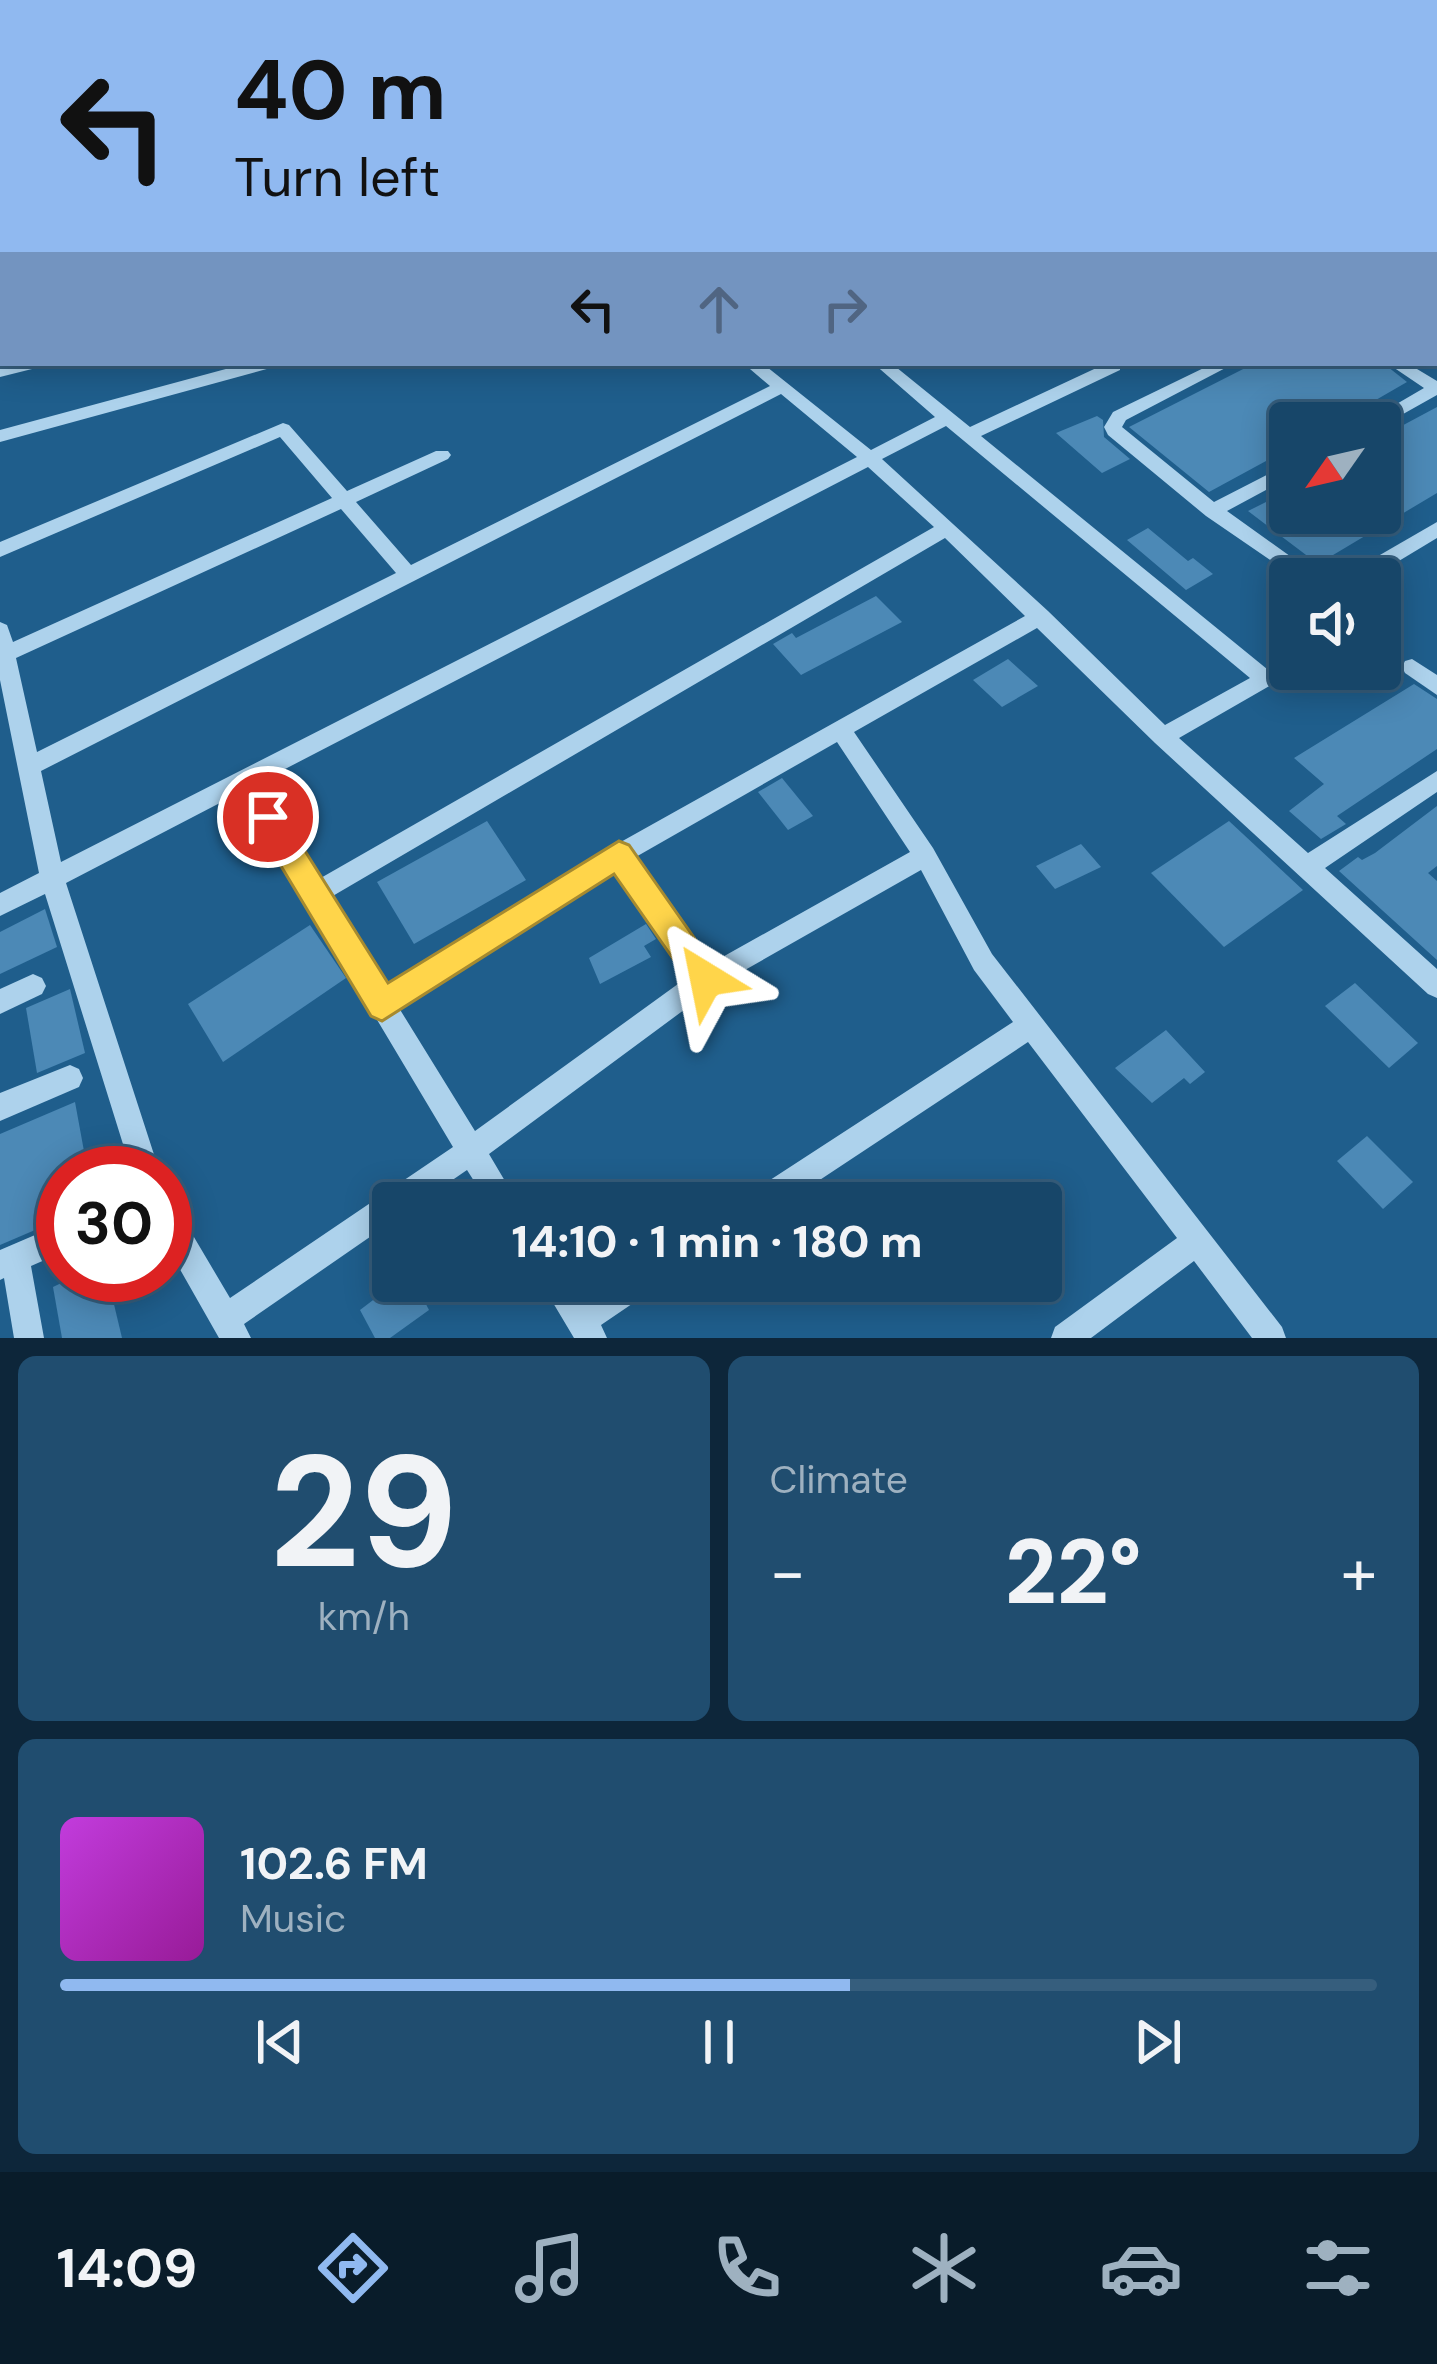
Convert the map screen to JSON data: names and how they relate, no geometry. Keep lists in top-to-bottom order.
{
  "north": "bottom left",
  "page": {
    "turn": ["40 m", "Turn left"],
    "limit": "30",
    "trip": "14:10 · 1 min · 180 m",
    "tile": [
      ["29", "km/h"],
      "Climate"
    ],
    "heat": ["−", "22°", "+"],
    "song": ["102.6 FM", "Music"],
    "tabs": "14:09"
  }
}
